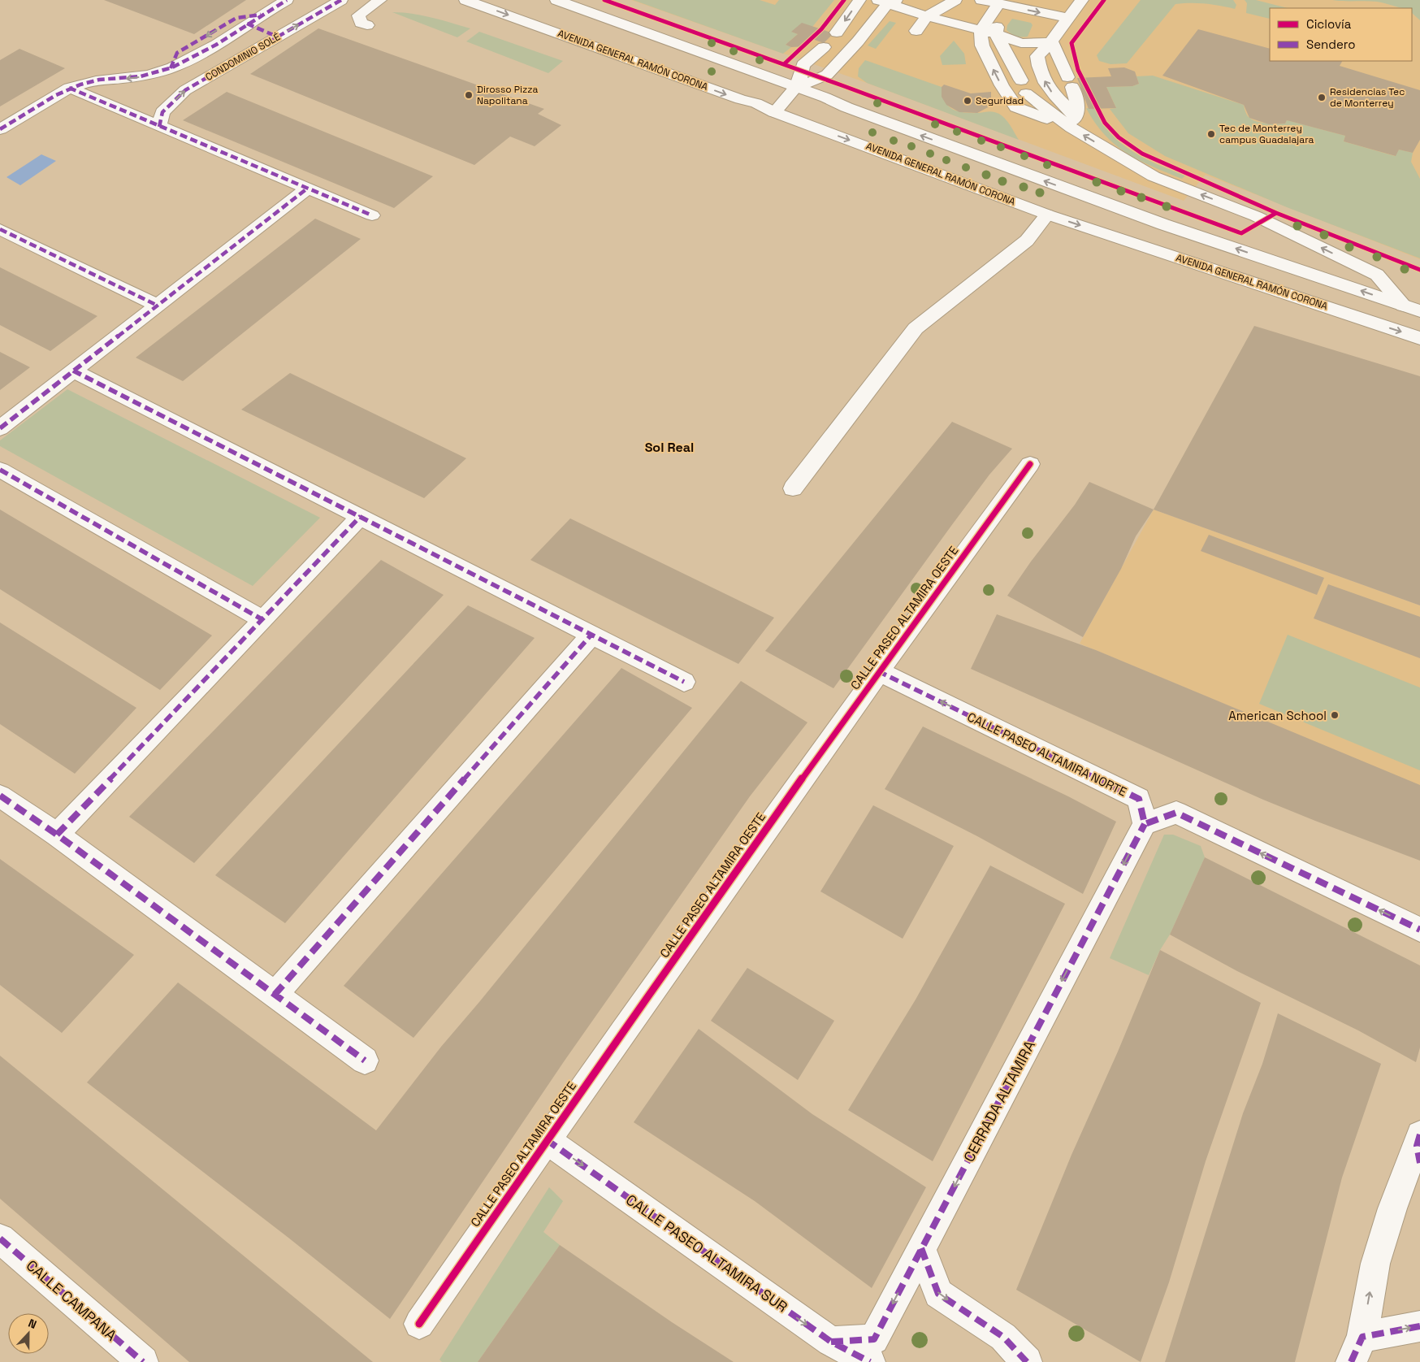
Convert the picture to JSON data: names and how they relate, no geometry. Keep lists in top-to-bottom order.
{
  "streets": {
    "street": [
      "CONDOMINIO SOLÉ",
      "AVENIDA GENERAL RAMÓN CORONA",
      "CALLE PASEO ALTAMIRA OESTE",
      "CALLE PASEO ALTAMIRA NORTE",
      "CERRADA ALTAMIRA",
      "CALLE PASEO ALTAMIRA SUR",
      "CALLE CAMPANA"
    ]
  },
  "crossings": [
    ["CALLE PASEO ALTAMIRA OESTE", "CALLE PASEO ALTAMIRA NORTE"],
    ["CALLE PASEO ALTAMIRA OESTE", "CALLE PASEO ALTAMIRA SUR"],
    ["CALLE PASEO ALTAMIRA NORTE", "CERRADA ALTAMIRA"],
    ["CERRADA ALTAMIRA", "CALLE PASEO ALTAMIRA SUR"]
  ],
  "one_way": ["CALLE PASEO ALTAMIRA NORTE", "CERRADA ALTAMIRA", "CALLE PASEO ALTAMIRA SUR"],
  "districts": ["Sol Real"],
  "places": [
    "Dirosso Pizza Napolitana",
    "Residencias Tec de Monterrey",
    "Seguridad",
    "Tec de Monterrey campus Guadalajara",
    "American School"
  ],
  "legend": ["Ciclovía", "Sendero"],
  "north": "top"
}
